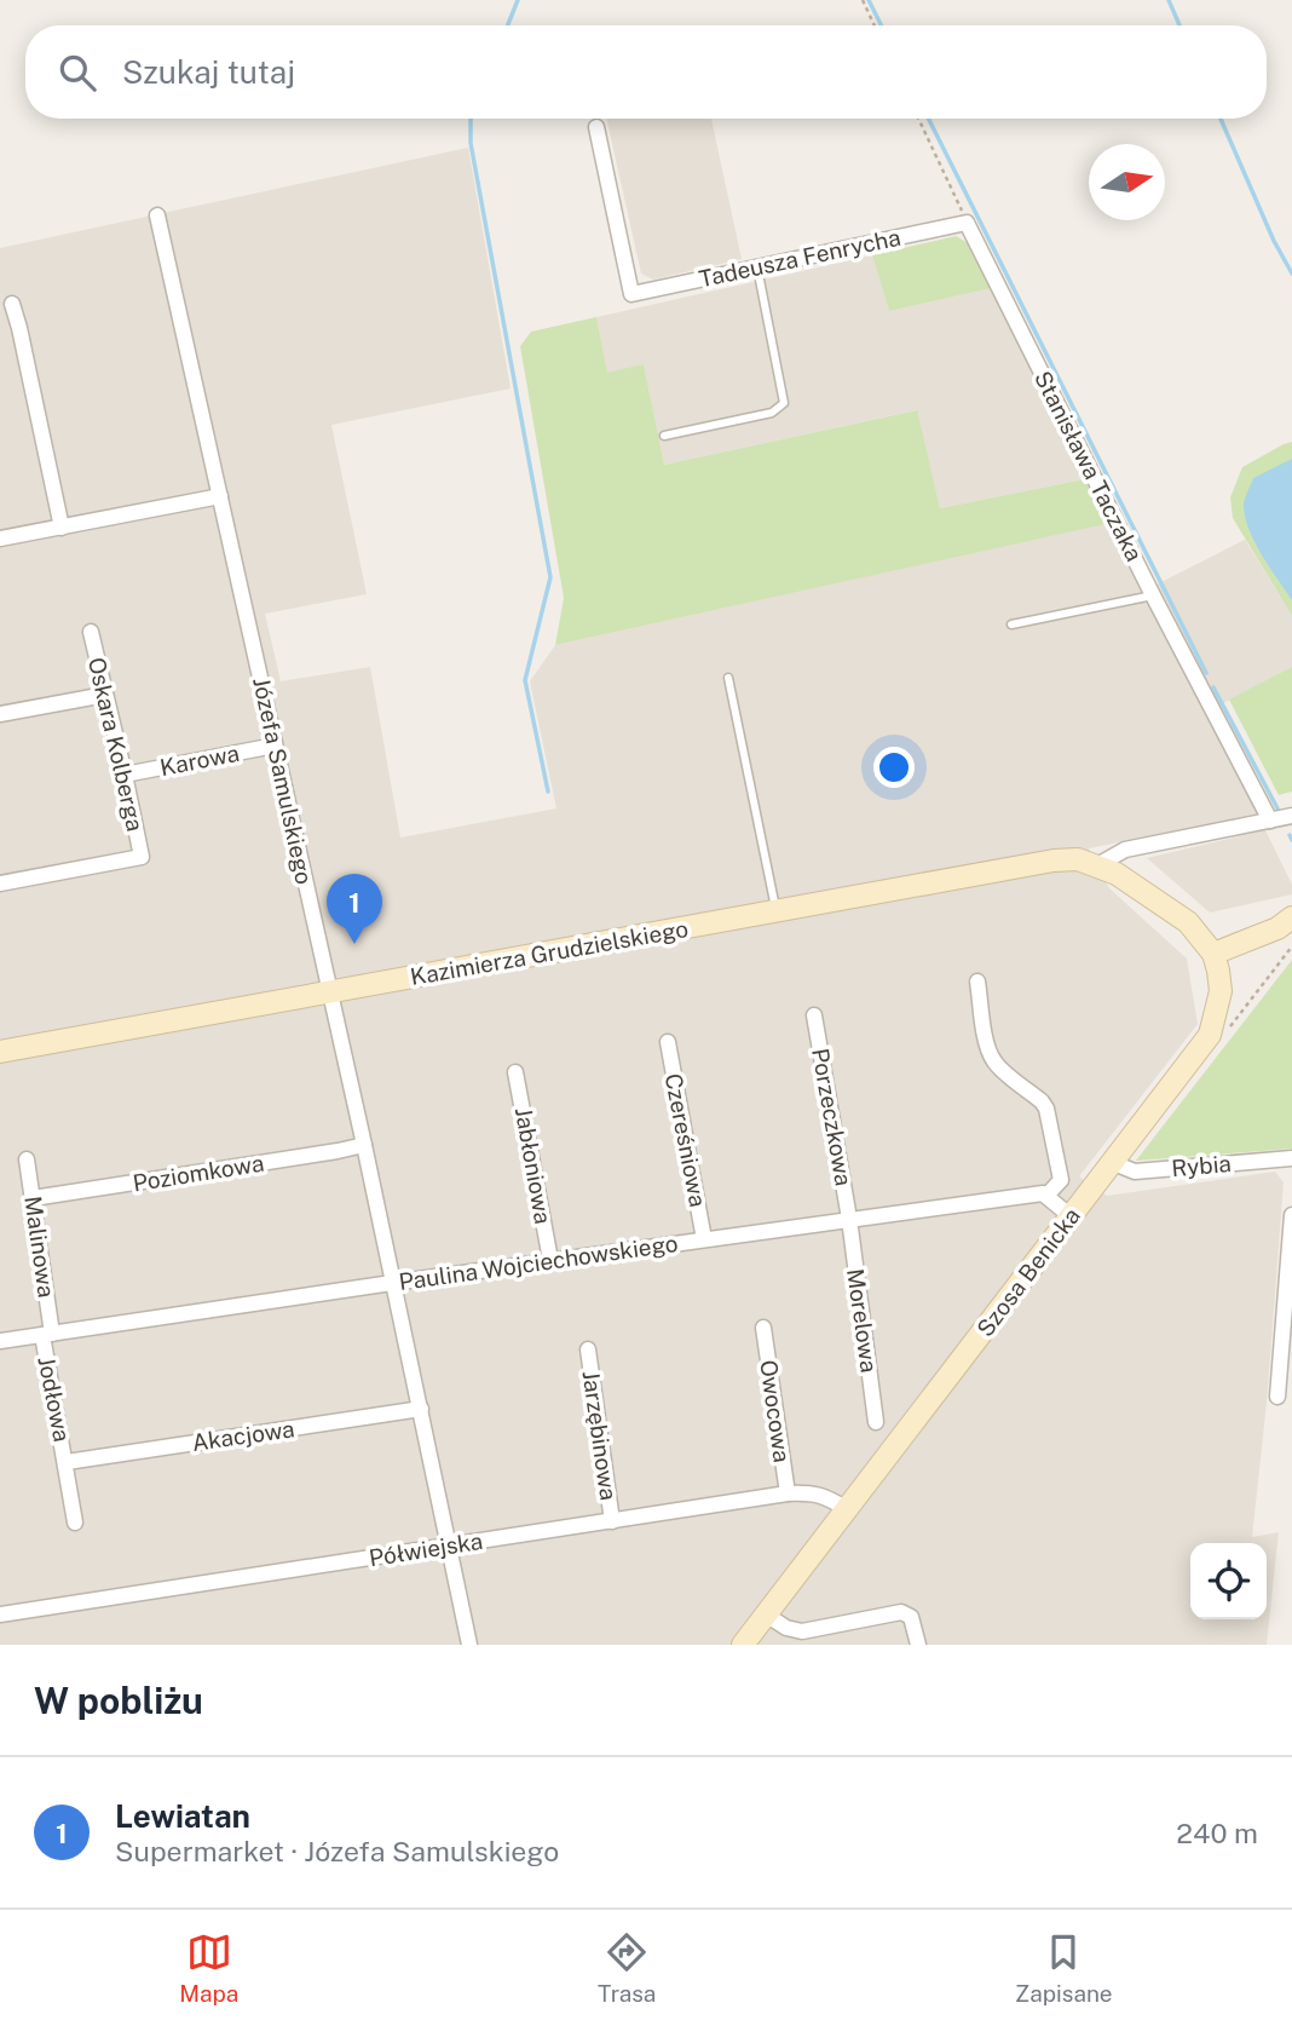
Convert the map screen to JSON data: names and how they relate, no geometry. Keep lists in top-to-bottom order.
{
  "streets": {
    "street": [
      "Tadeusza Fenrycha",
      "Stanisława Taczaka",
      "Oskara Kolberga",
      "Karowa",
      "Józefa Samulskiego",
      "Kazimierza Grudzielskiego",
      "Porzeczkowa",
      "Czereśniowa",
      "Jabłoniowa",
      "Rybia",
      "Poziomkowa",
      "Malinowa",
      "Paulina Wojciechowskiego",
      "Szosa Benicka",
      "Morelowa",
      "Jodłowa",
      "Owocowa",
      "Akacjowa",
      "Jarzębinowa",
      "Półwiejska"
    ]
  },
  "crossings": [
    ["Tadeusza Fenrycha", "Stanisława Taczaka"],
    ["Oskara Kolberga", "Karowa"],
    ["Karowa", "Józefa Samulskiego"],
    ["Józefa Samulskiego", "Kazimierza Grudzielskiego"],
    ["Józefa Samulskiego", "Poziomkowa"],
    ["Józefa Samulskiego", "Paulina Wojciechowskiego"],
    ["Józefa Samulskiego", "Akacjowa"],
    ["Józefa Samulskiego", "Półwiejska"],
    ["Kazimierza Grudzielskiego", "Szosa Benicka"],
    ["Porzeczkowa", "Paulina Wojciechowskiego"],
    ["Porzeczkowa", "Morelowa"],
    ["Czereśniowa", "Paulina Wojciechowskiego"],
    ["Jabłoniowa", "Paulina Wojciechowskiego"],
    ["Rybia", "Szosa Benicka"],
    ["Poziomkowa", "Malinowa"],
    ["Malinowa", "Paulina Wojciechowskiego"],
    ["Malinowa", "Jodłowa"],
    ["Paulina Wojciechowskiego", "Morelowa"],
    ["Paulina Wojciechowskiego", "Jodłowa"],
    ["Szosa Benicka", "Półwiejska"],
    ["Jodłowa", "Akacjowa"],
    ["Owocowa", "Półwiejska"],
    ["Jarzębinowa", "Półwiejska"]
  ],
  "north": "right",
  "page": {
    "search": "Szukaj tutaj",
    "pins": "1",
    "heading": "W pobliżu",
    "list": [
      {
        "mark": "1",
        "name": "Lewiatan",
        "note": "Supermarket · Józefa Samulskiego",
        "value": "240 m"
      }
    ],
    "nav": ["Mapa", "Trasa", "Zapisane"]
  }
}
